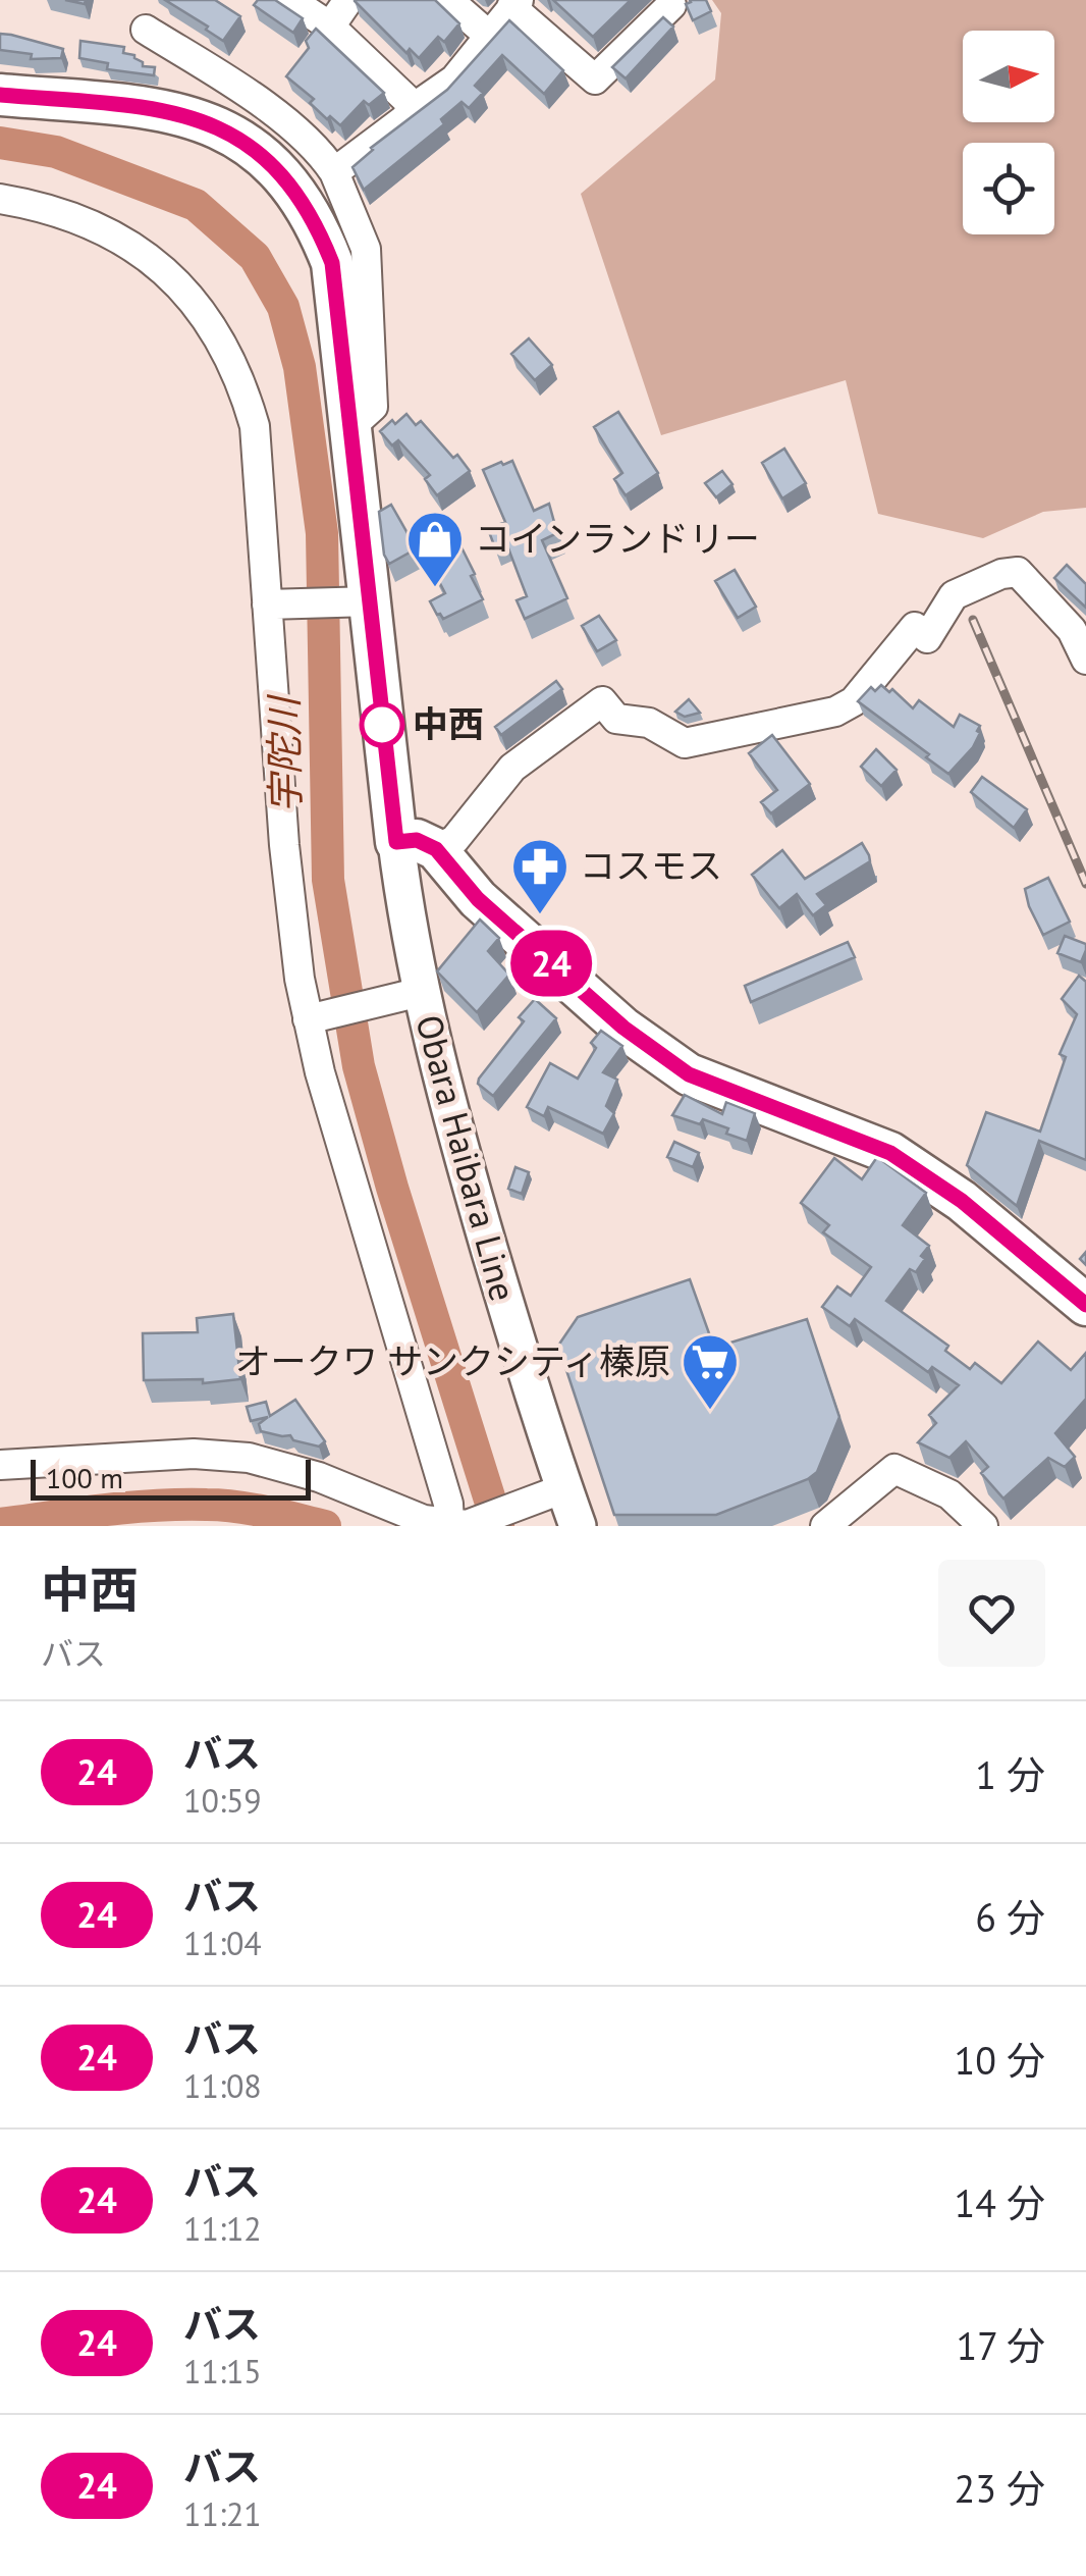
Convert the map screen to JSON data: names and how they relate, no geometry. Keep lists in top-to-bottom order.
{
  "streets": {
    "main road": ["Obara Haibara Line"]
  },
  "water": ["宇陀川"],
  "places": {
    "shop": ["コインランドリー"],
    "other": ["中西"],
    "pharmacy": ["コスモス"],
    "supermarket": ["オークワ サンクシティ榛原"]
  },
  "lines": ["bus line 24"],
  "scale_bar": "100 m",
  "north": "right",
  "page": {
    "on_map": "24",
    "scale": "100 m",
    "heading": ["中西", "バス"],
    "list": [
      {
        "mark": "24",
        "name": "バス",
        "note": "10:59",
        "value": "1 分"
      },
      {
        "mark": "24",
        "name": "バス",
        "note": "11:04",
        "value": "6 分"
      },
      {
        "mark": "24",
        "name": "バス",
        "note": "11:08",
        "value": "10 分"
      },
      {
        "mark": "24",
        "name": "バス",
        "note": "11:12",
        "value": "14 分"
      },
      {
        "mark": "24",
        "name": "バス",
        "note": "11:15",
        "value": "17 分"
      },
      {
        "mark": "24",
        "name": "バス",
        "note": "11:21",
        "value": "23 分"
      }
    ]
  }
}
